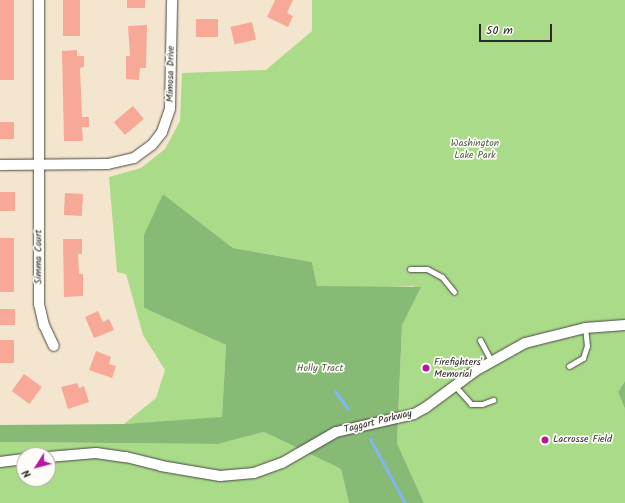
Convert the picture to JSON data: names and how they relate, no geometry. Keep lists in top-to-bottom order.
{
  "streets": {
    "street": ["Mimosa Drive", "Simma Court", "Taggart Parkway"]
  },
  "crossings": [
    ["Mimosa Drive", "Simma Court"]
  ],
  "parks": ["Washington Lake Park", "Holly Tract"],
  "places": ["Firefighters' Memorial", "Lacrosse Field"],
  "scale_bar": "50 m",
  "north": "bottom left"
}
